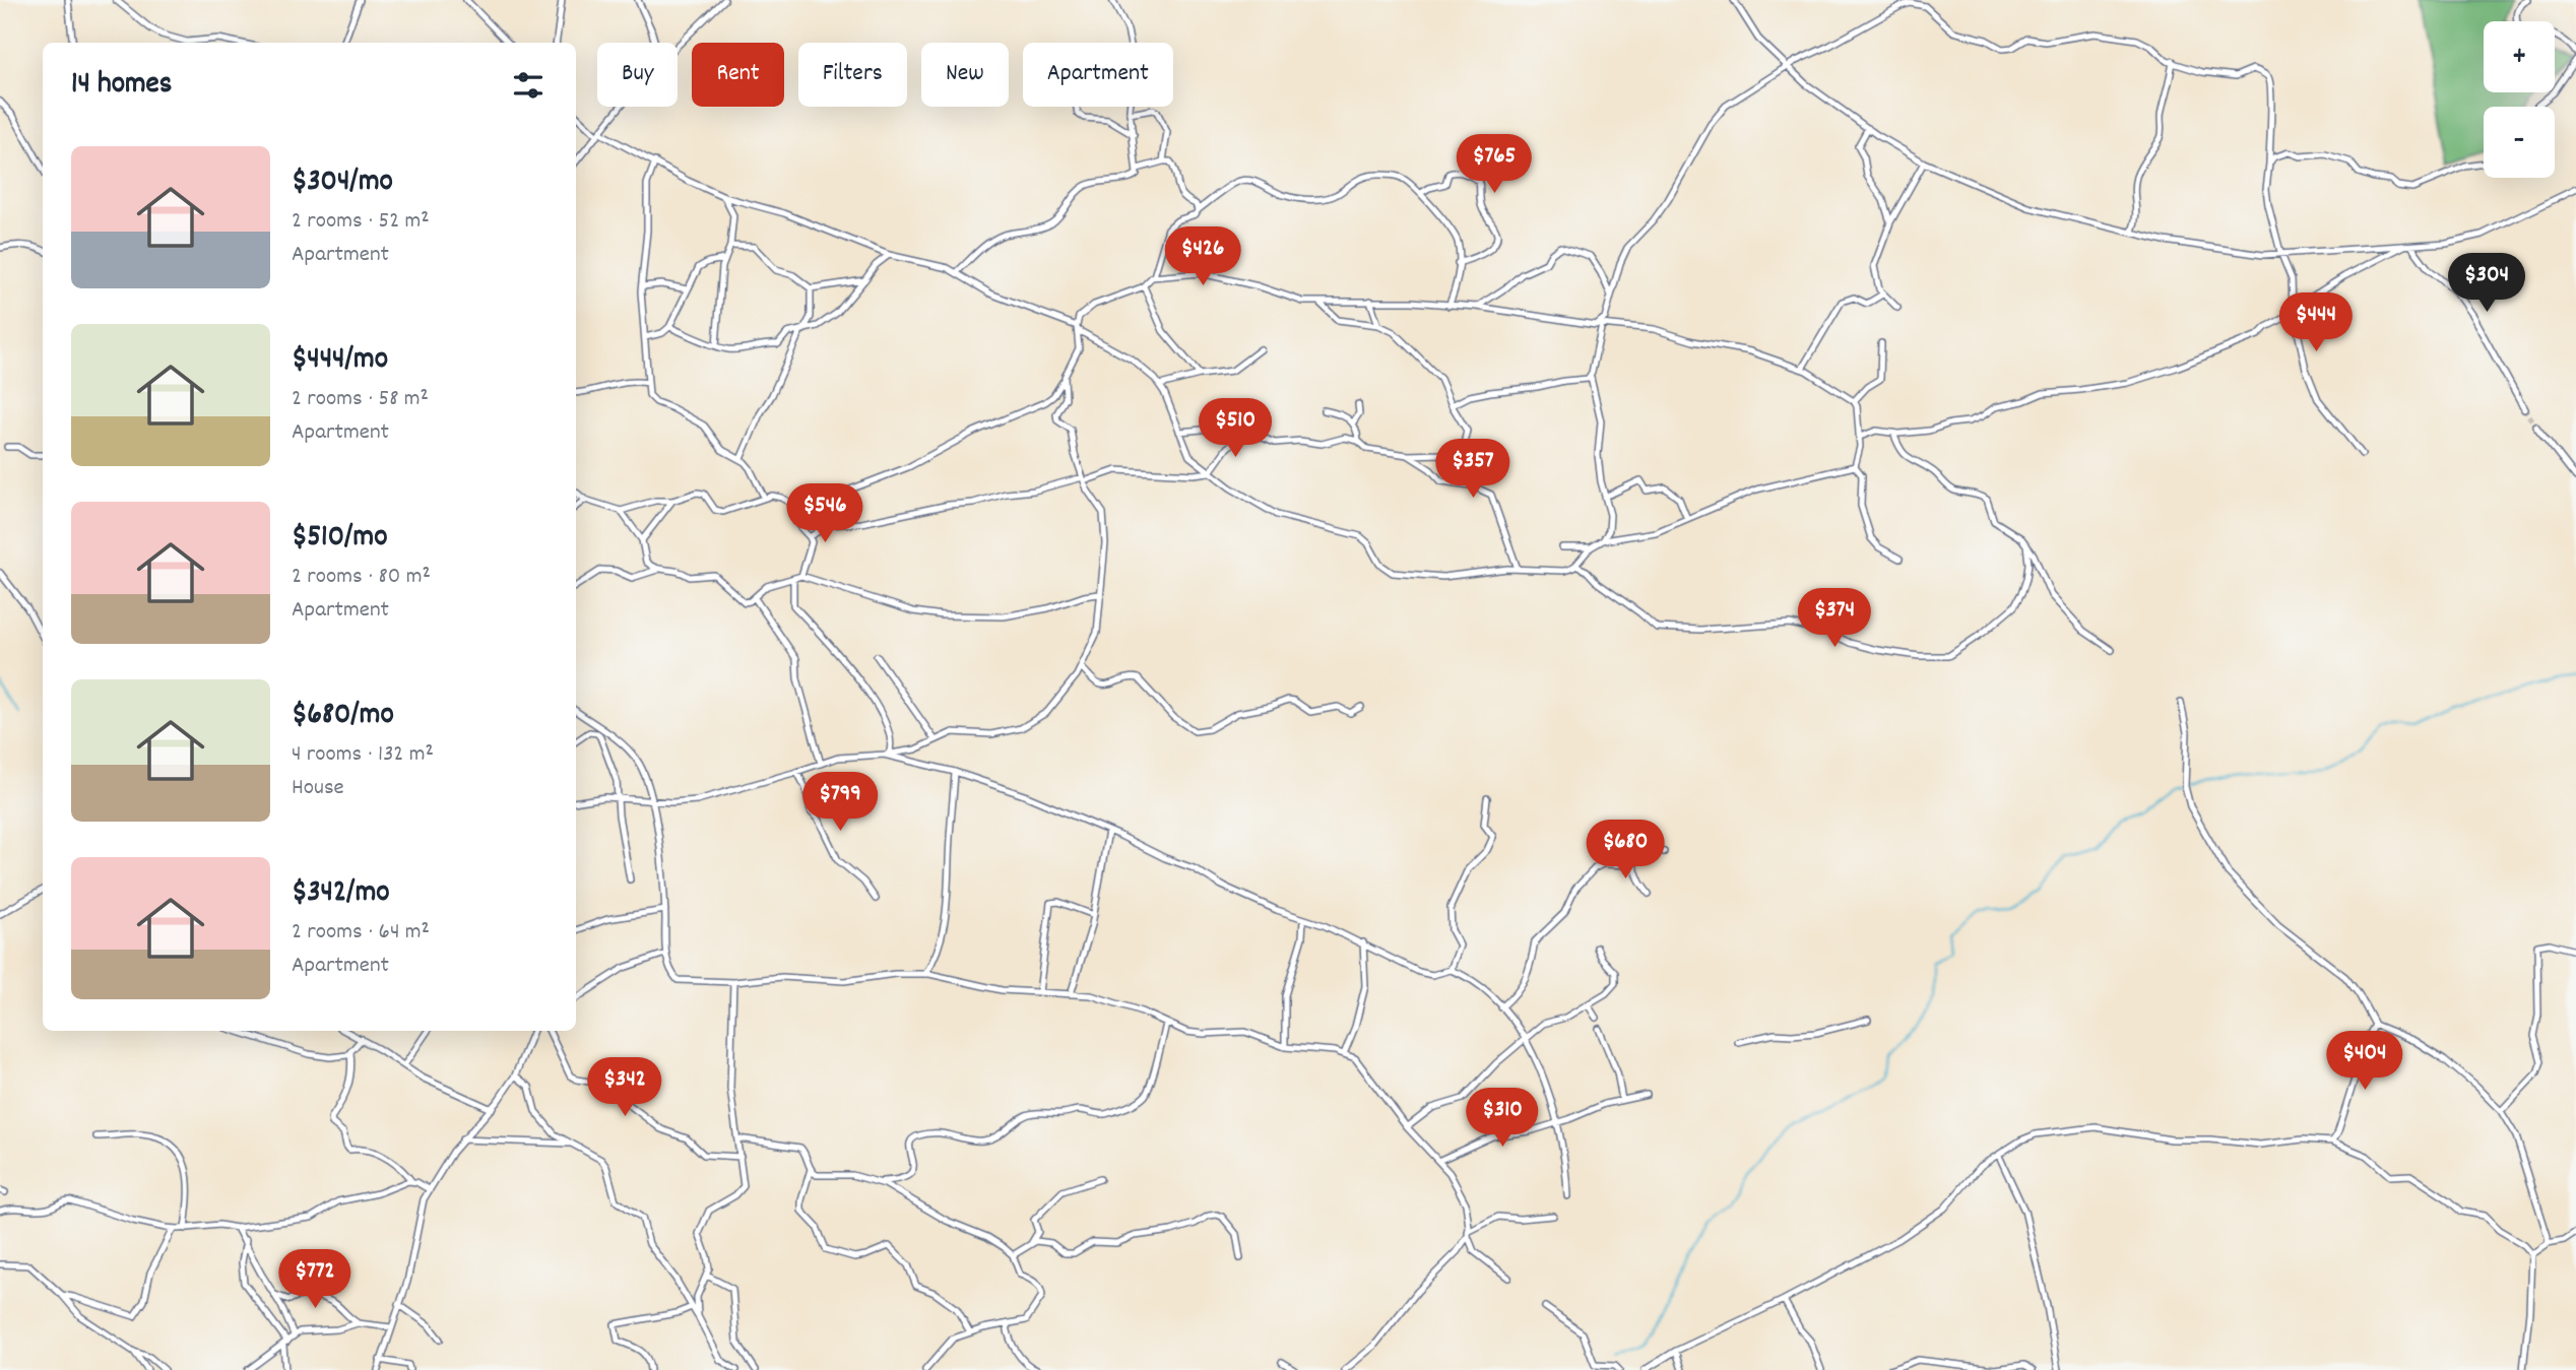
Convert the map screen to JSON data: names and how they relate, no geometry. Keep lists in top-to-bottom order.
{
  "page": {
    "map_buttons": ["+", "−"],
    "chip": [
      "Buy",
      "Rent",
      "Filters",
      "New",
      "Apartment"
    ],
    "heading": "14 homes",
    "list": [
      {
        "name": "$304/mo",
        "note": "2 rooms · 52 m² · Apartment"
      },
      {
        "name": "$444/mo",
        "note": "2 rooms · 58 m² · Apartment"
      },
      {
        "name": "$510/mo",
        "note": "2 rooms · 80 m² · Apartment"
      },
      {
        "name": "$680/mo",
        "note": "4 rooms · 132 m² · House"
      },
      {
        "name": "$342/mo",
        "note": "2 rooms · 64 m² · Apartment"
      }
    ],
    "price": [
      "$765",
      "$426",
      "$304",
      "$444",
      "$510",
      "$357",
      "$546",
      "$374",
      "$799",
      "$680",
      "$404",
      "$342",
      "$310",
      "$772"
    ]
  }
}
